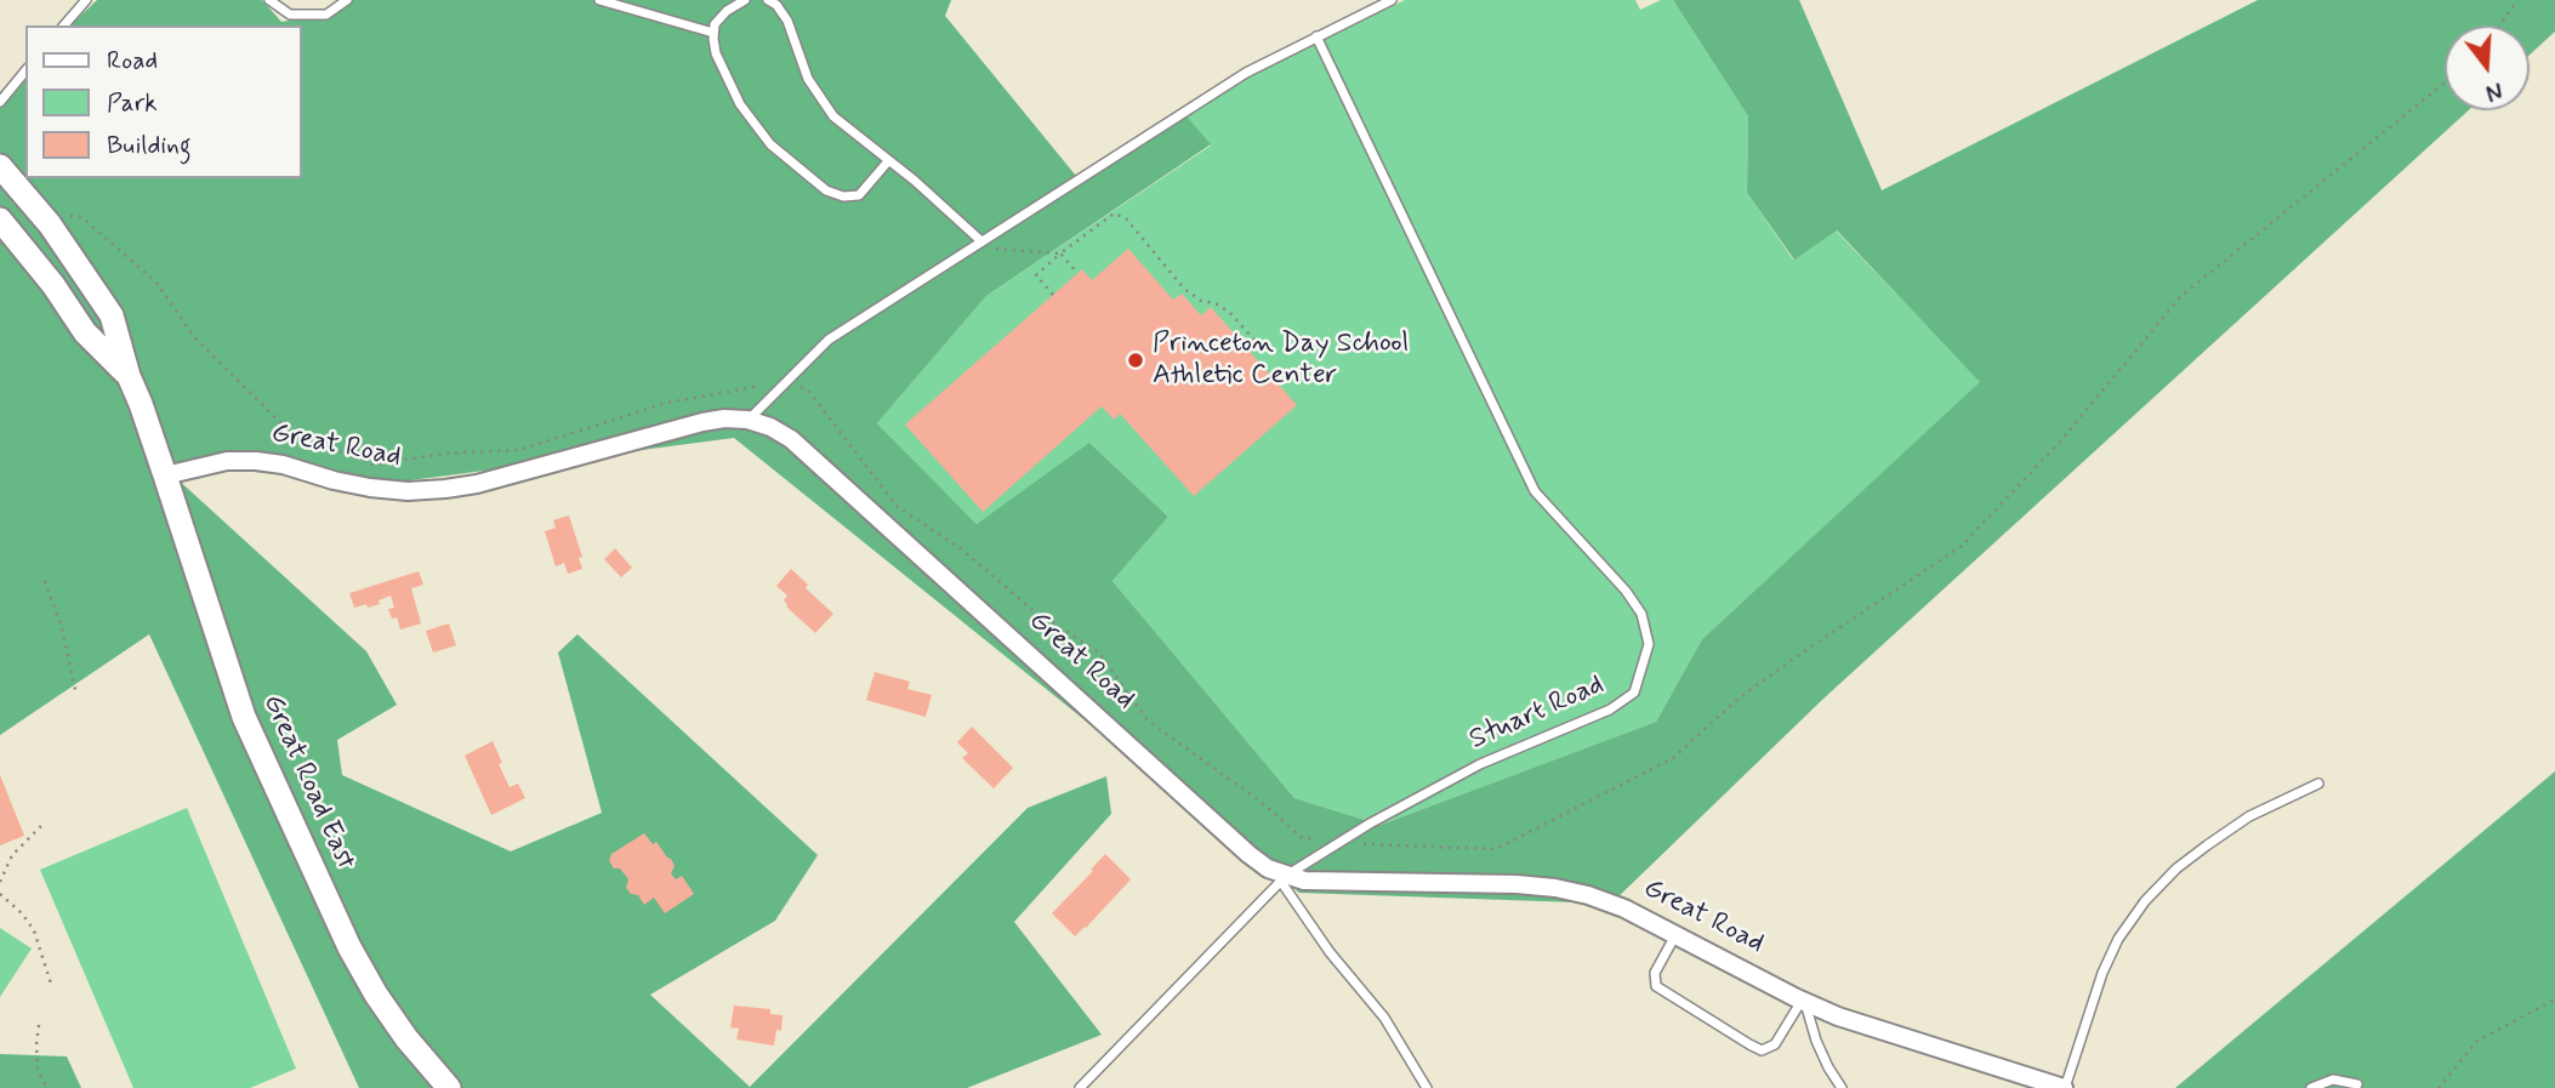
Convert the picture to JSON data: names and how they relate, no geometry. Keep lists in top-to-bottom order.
{
  "streets": {
    "street": ["Great Road", "Great Road East"],
    "lane": ["Stuart Road"]
  },
  "crossings": [
    ["Great Road", "Stuart Road"],
    ["Great Road", "Great Road East"]
  ],
  "places": ["Princeton Day School Athletic Center"],
  "legend": ["Road", "Park", "Building"],
  "north": "bottom"
}
